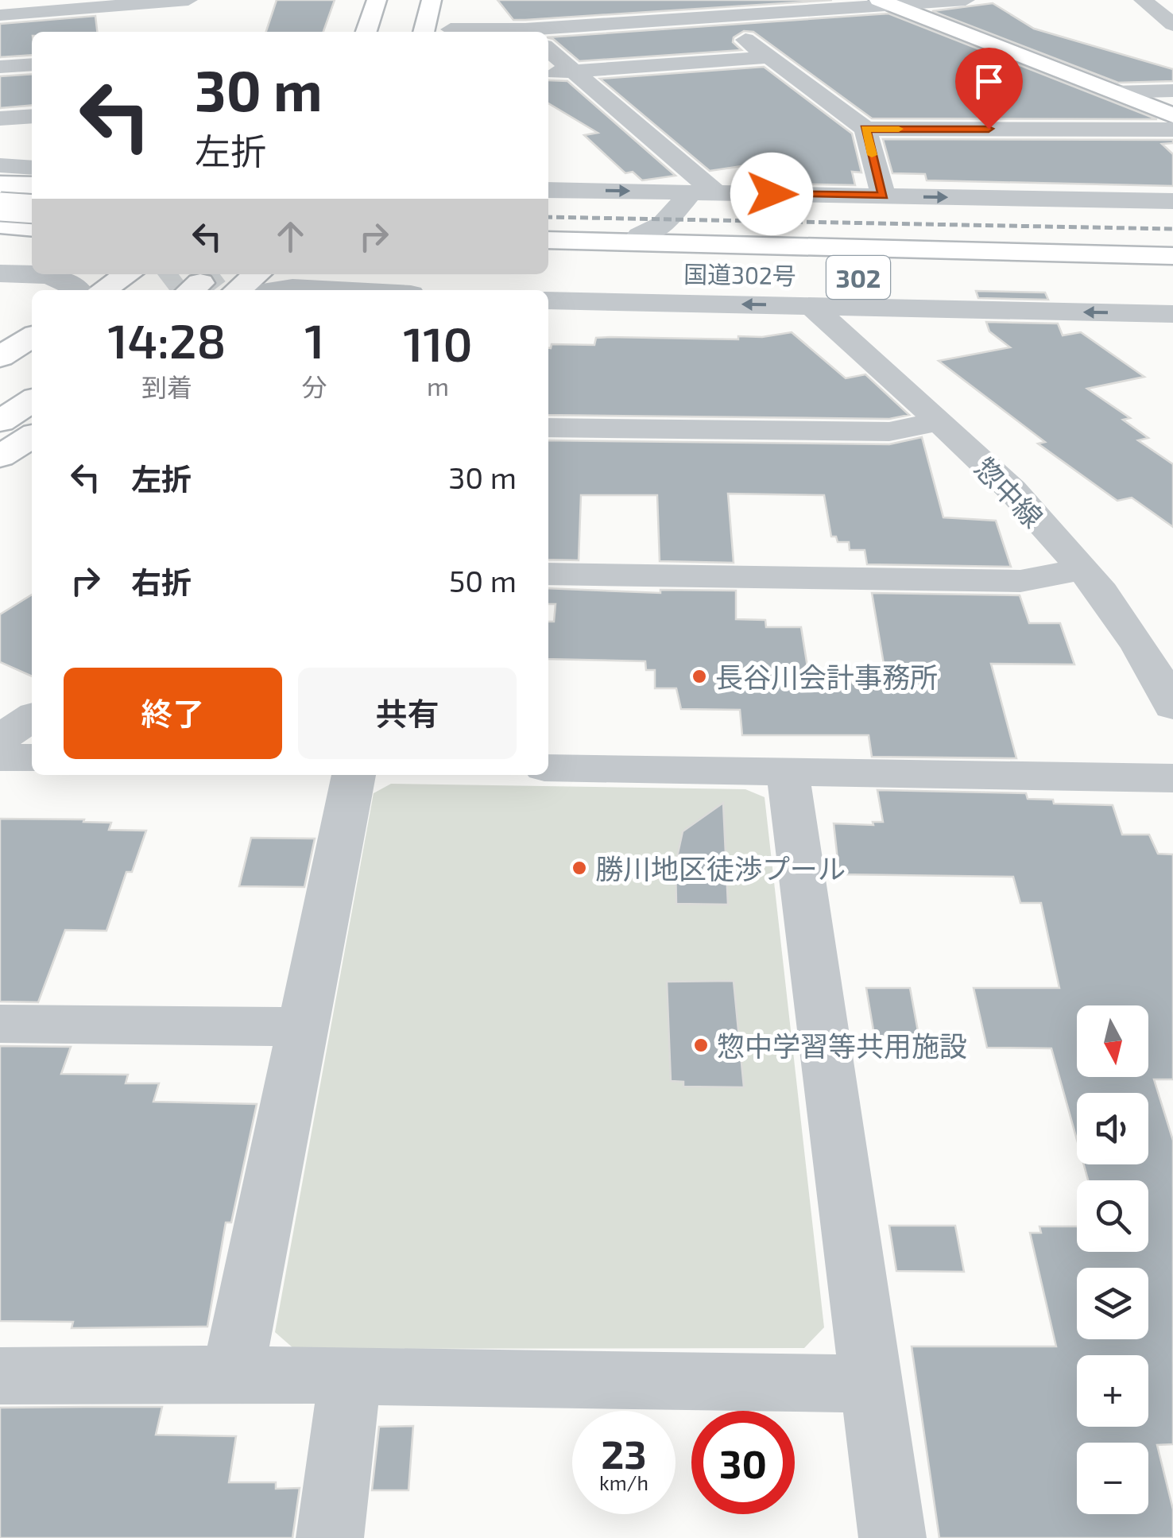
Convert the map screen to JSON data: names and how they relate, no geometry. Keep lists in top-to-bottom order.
{
  "streets": {
    "main road": ["国道302号", "302"],
    "street": ["惣中線"]
  },
  "places": ["長谷川会計事務所", "勝川地区徒渉プール", "惣中学習等共用施設"],
  "north": "bottom",
  "page": {
    "turn": ["30 m", "左折"],
    "eta": [
      "14:28",
      "到着",
      "1",
      "分",
      "110",
      "m"
    ],
    "list": [
      {
        "name": "左折",
        "value": "30 m"
      },
      {
        "name": "右折",
        "value": "50 m"
      }
    ],
    "buttons": ["終了", "共有"],
    "map_buttons": ["+", "−"],
    "speed": "23 km/h",
    "limit": "30"
  }
}
